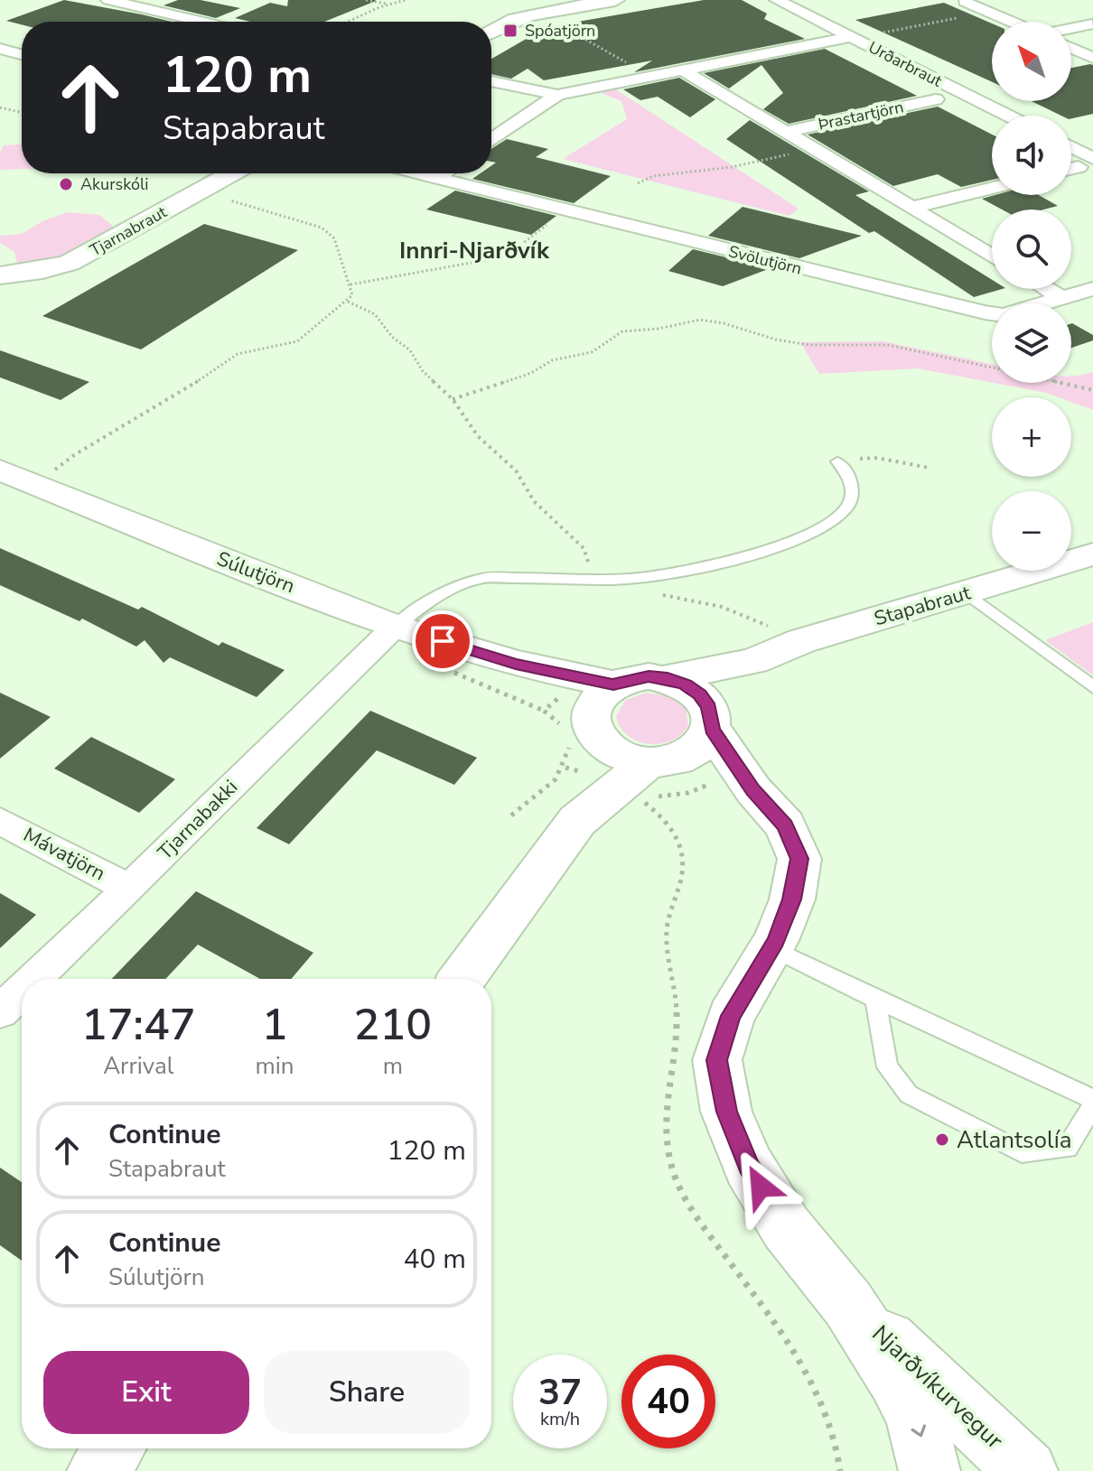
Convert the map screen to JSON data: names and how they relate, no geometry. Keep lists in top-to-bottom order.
{
  "streets": {
    "street": [
      "Urðarbraut",
      "Þrastartjörn",
      "Tjarnabraut",
      "Svölutjörn",
      "Súlutjörn",
      "Stapabraut",
      "Tjarnabakki",
      "Mávatjörn",
      "Njarðvíkurvegur"
    ]
  },
  "crossings": [
    ["Súlutjörn", "Stapabraut"],
    ["Súlutjörn", "Tjarnabakki"],
    ["Súlutjörn", "Njarðvíkurvegur"],
    ["Stapabraut", "Njarðvíkurvegur"],
    ["Tjarnabakki", "Mávatjörn"]
  ],
  "districts": ["Innri-Njarðvík"],
  "places": {
    "transit": ["Spóatjörn"],
    "other": ["Akurskóli", "Atlantsolía"]
  },
  "north": "top left",
  "page": {
    "map_buttons": ["+", "−"],
    "turn": ["120 m", "Stapabraut"],
    "eta": [
      "17:47",
      "Arrival",
      "1",
      "min",
      "210",
      "m"
    ],
    "list": [
      {
        "name": "Continue",
        "note": "Stapabraut",
        "value": "120 m"
      },
      {
        "name": "Continue",
        "note": "Súlutjörn",
        "value": "40 m"
      }
    ],
    "buttons": ["Exit", "Share"],
    "speed": "37 km/h",
    "limit": "40"
  }
}
